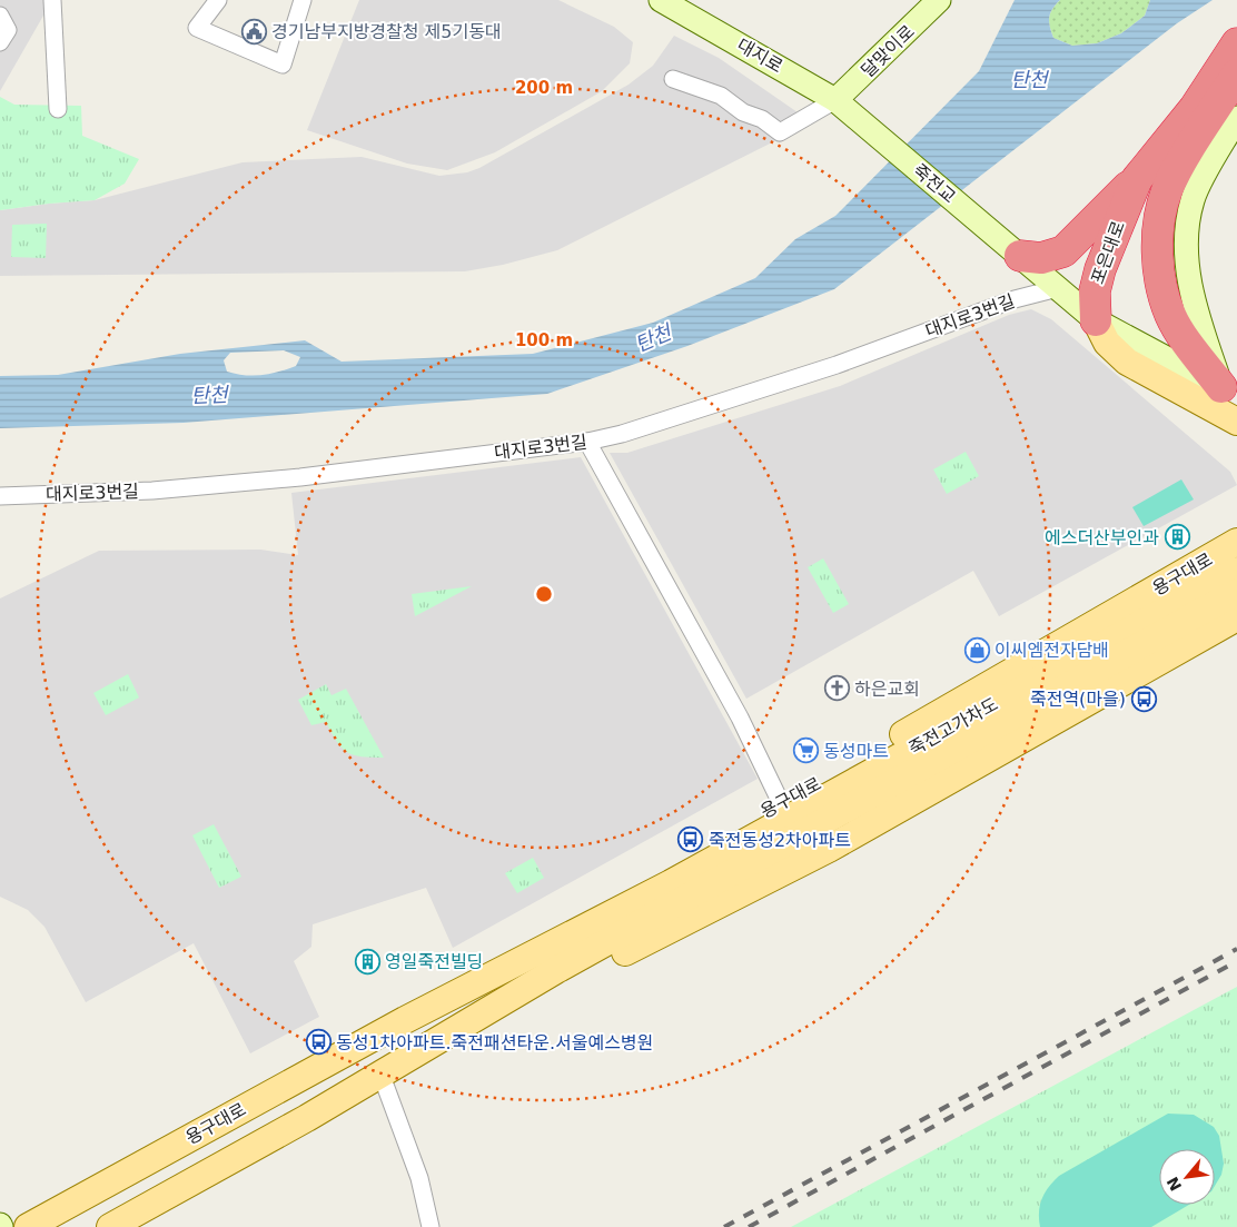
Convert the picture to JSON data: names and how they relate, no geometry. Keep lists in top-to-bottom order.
{
  "streets": {
    "highway": ["포은대로"],
    "main road": ["용구대로", "죽전고가차도"],
    "street": [
      "달맞이로",
      "대지로",
      "죽전교",
      "대지로3번길"
    ]
  },
  "crossings": [
    ["달맞이로", "대지로"],
    ["대지로", "죽전교"],
    ["용구대로", "죽전고가차도"]
  ],
  "water": ["탄천"],
  "places": {
    "public building": ["경기남부지방경찰청 제5기동대"],
    "building": ["에스더산부인과", "영일죽전빌딩"],
    "shop": ["이씨엠전자담배"],
    "church": ["하은교회"],
    "bus stop": ["죽전역(마을)", "죽전동성2차아파트", "동성1차아파트.죽전패션타운.서울예스병원"],
    "supermarket": ["동성마트"]
  },
  "north": "bottom left",
  "rings": ["200 m", "100 m"]
}
